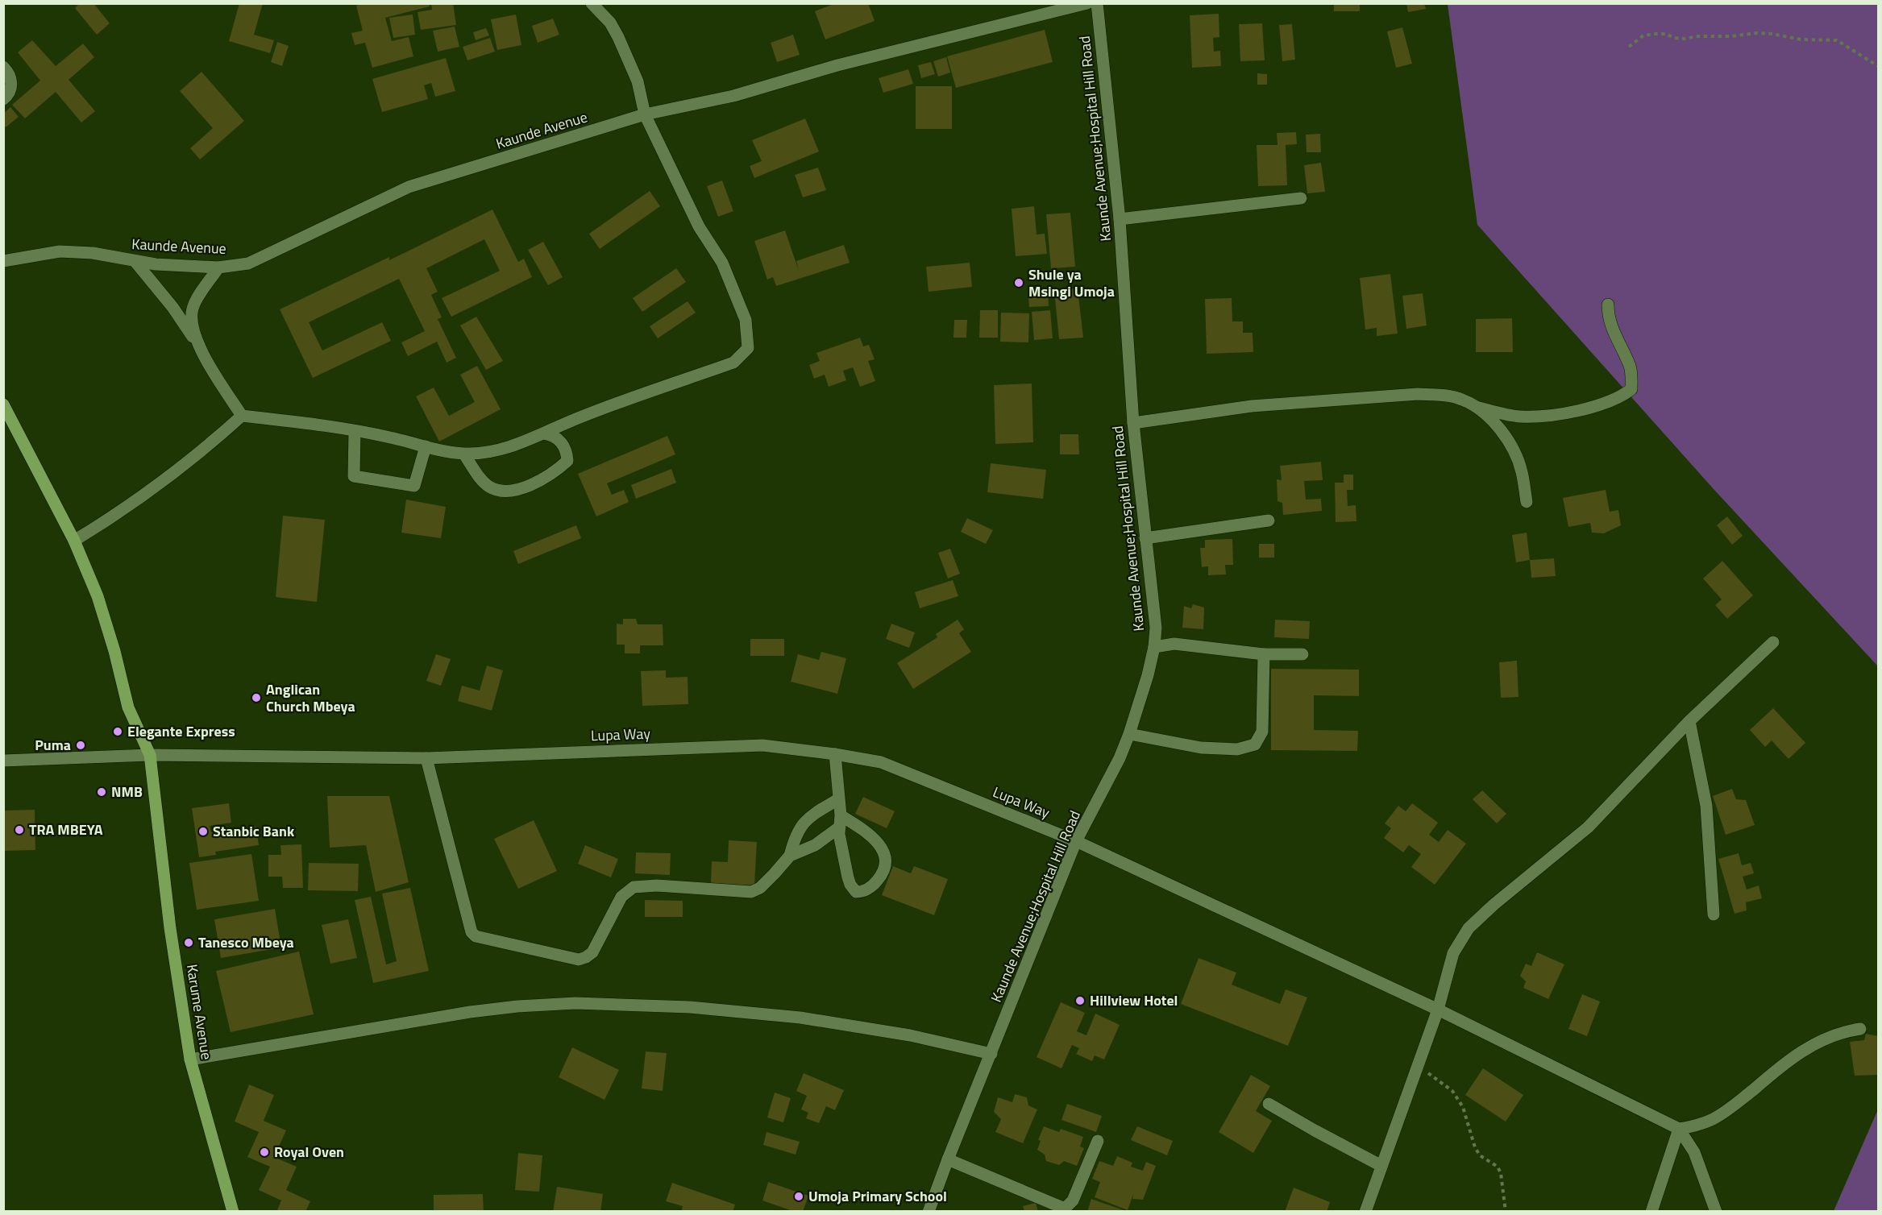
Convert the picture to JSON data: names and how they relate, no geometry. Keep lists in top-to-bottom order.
{
  "streets": {
    "main road": ["Karume Avenue"],
    "street": ["Kaunde Avenue", "Kaunde Avenue;Hospital Hill Road", "Lupa Way"]
  },
  "crossings": [
    ["Kaunde Avenue;Hospital Hill Road", "Lupa Way"],
    ["Lupa Way", "Karume Avenue"]
  ],
  "places": [
    "Shule ya Msingi Umoja",
    "Anglican Church Mbeya",
    "Elegante Express",
    "Puma",
    "NMB",
    "TRA MBEYA",
    "Stanbic Bank",
    "Tanesco Mbeya",
    "Hillview Hotel",
    "Royal Oven",
    "Umoja Primary School"
  ]
}
